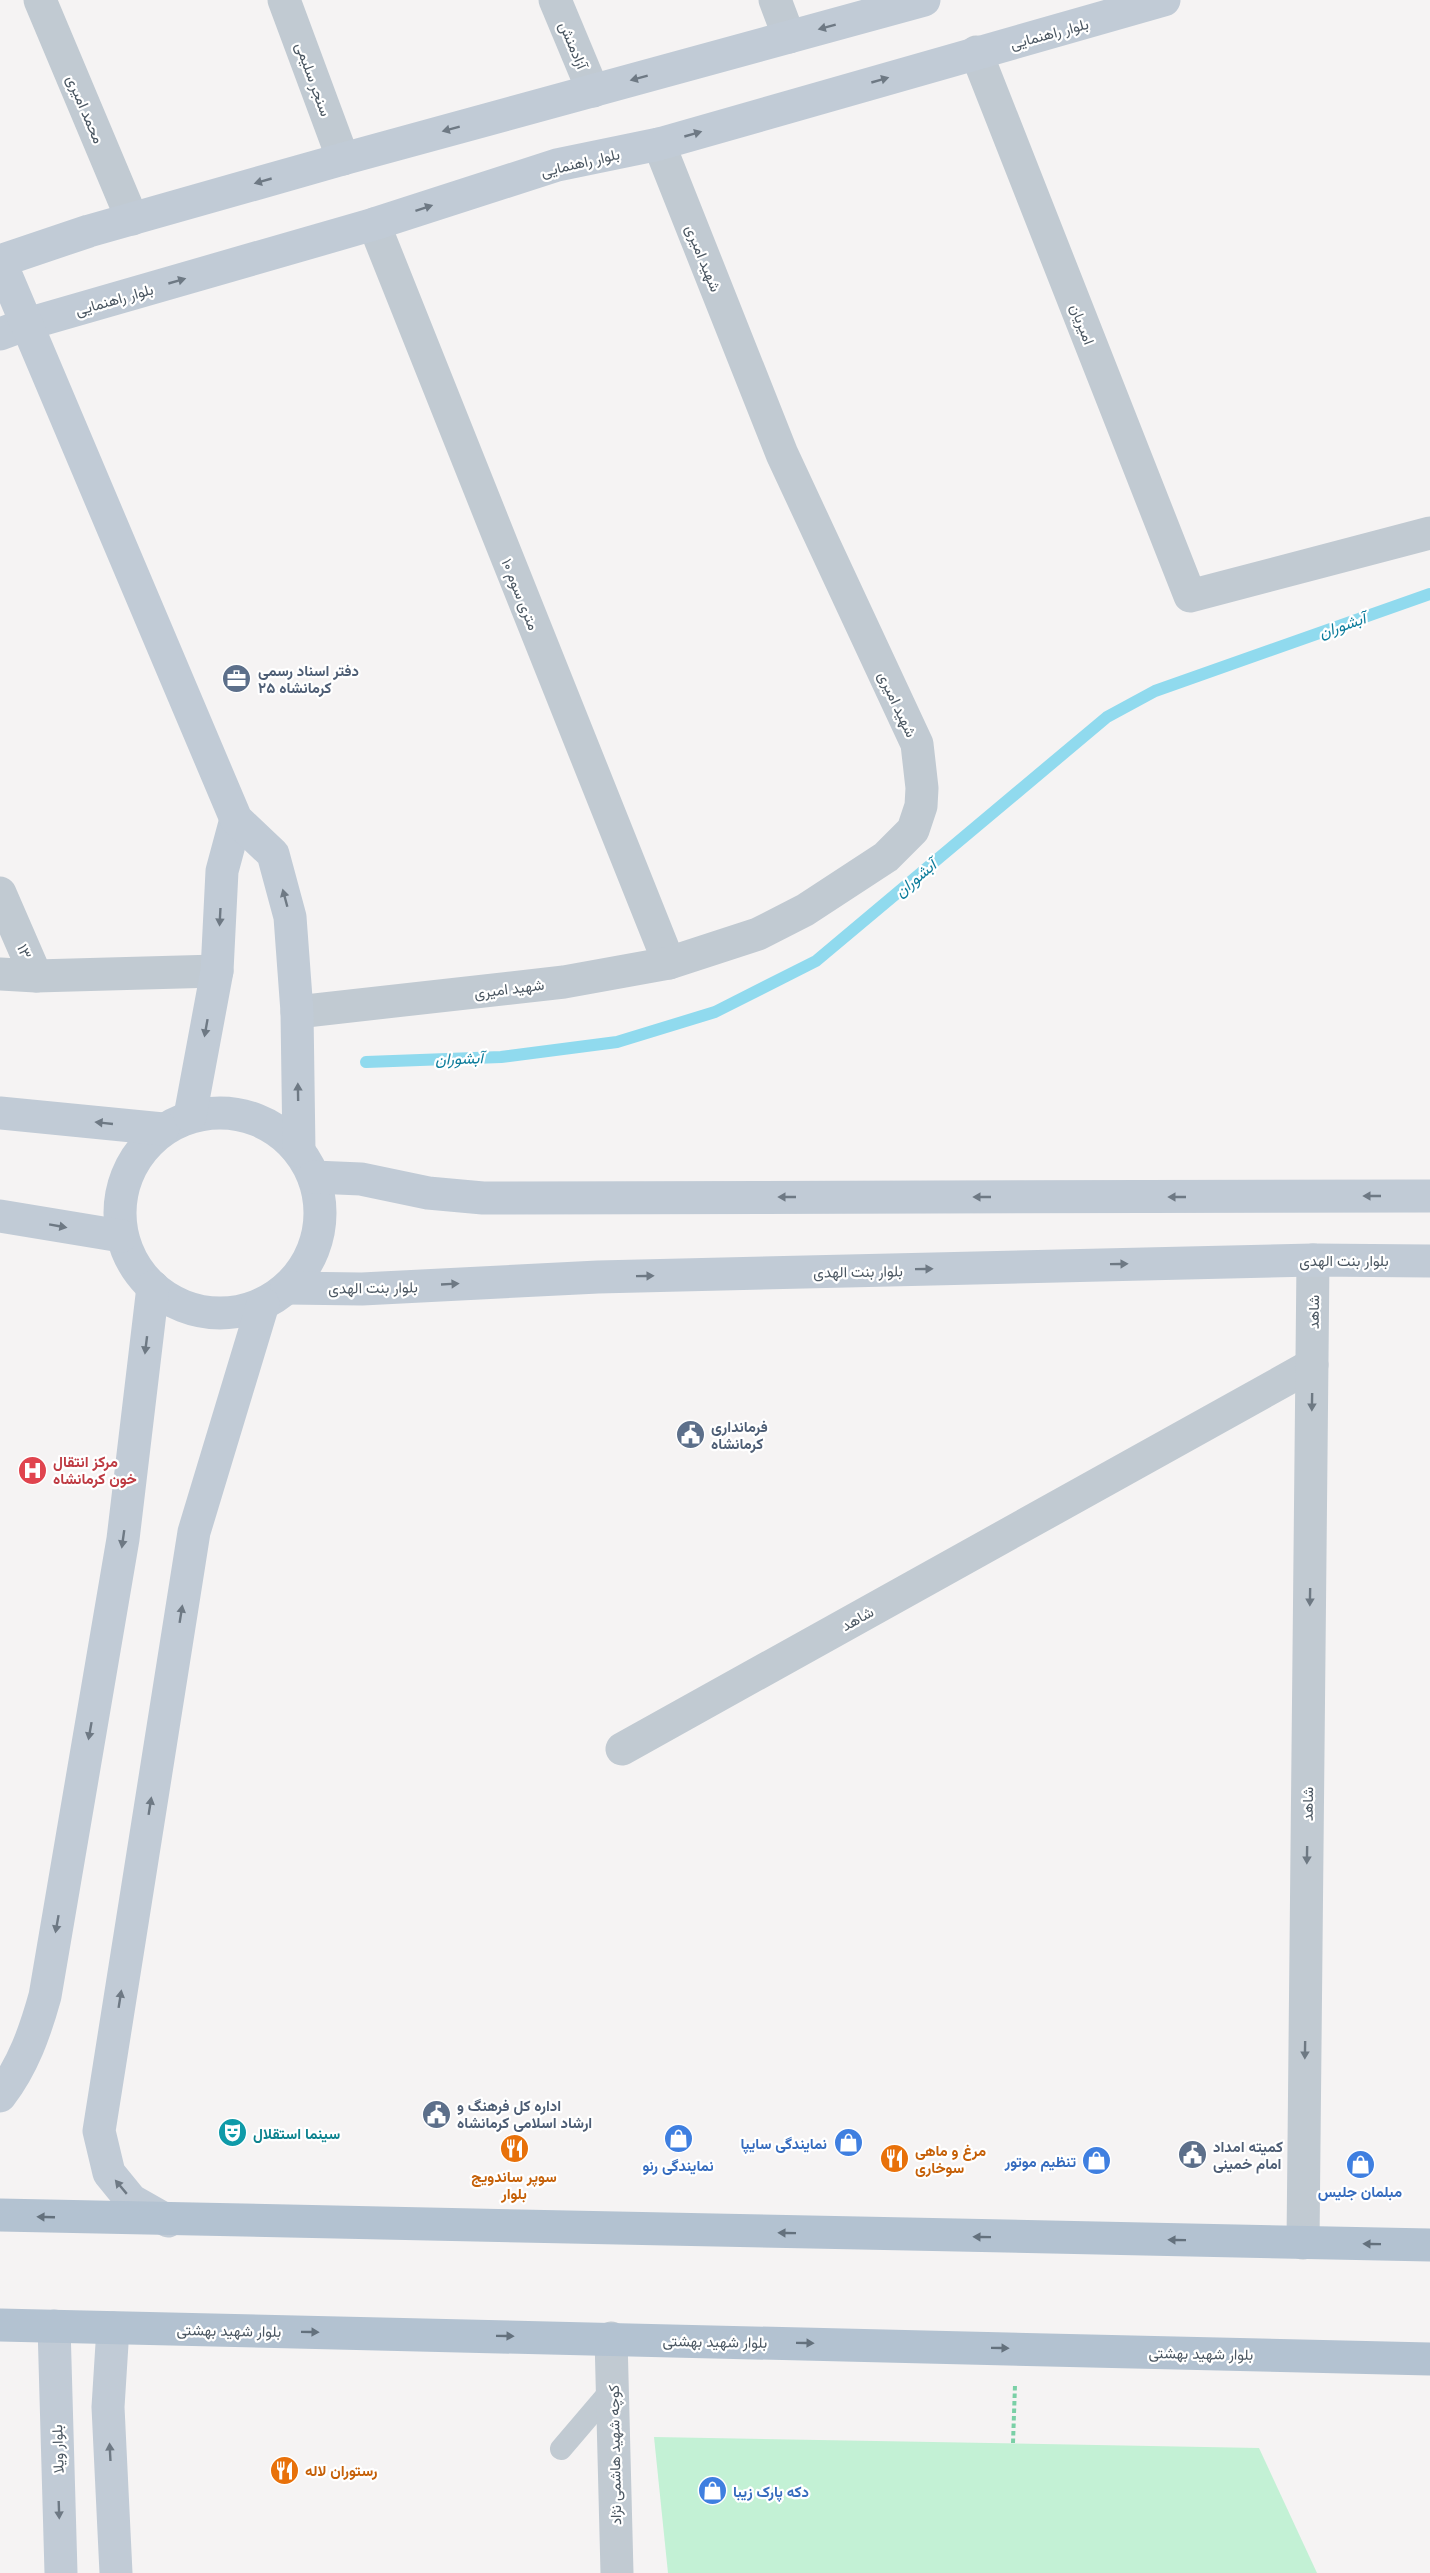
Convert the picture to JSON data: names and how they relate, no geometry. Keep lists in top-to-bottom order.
{
  "streets": {
    "main road": [
      "بلوار راهنمایی",
      "بلوار بنت الهدی",
      "بلوار شهید بهشتی",
      "بلوار ویلا"
    ],
    "street": [
      "آزادمنش",
      "سنجر سلیمی",
      "محمد امیری",
      "شهید امیری",
      "امیریان",
      "۱۰ متری سوم",
      "۱۳",
      "شاهد",
      "کوچه شهید هاشمی نژاد"
    ]
  },
  "crossings": [
    ["بلوار راهنمایی", "شهید امیری"],
    ["بلوار راهنمایی", "امیریان"],
    ["بلوار راهنمایی", "۱۰ متری سوم"],
    ["شهید امیری", "۱۰ متری سوم"],
    ["بلوار بنت الهدی", "شاهد"],
    ["بلوار شهید بهشتی", "بلوار ویلا"],
    ["بلوار شهید بهشتی", "کوچه شهید هاشمی نژاد"]
  ],
  "one_way": ["شاهد"],
  "water": ["آبشوران"],
  "places": {
    "office": ["دفتر اسناد رسمی ۲۵ کرمانشاه"],
    "public building": ["فرمانداری کرمانشاه", "اداره کل فرهنگ و ارشاد اسلامی کرمانشاه", "کمیته امداد امام خمینی"],
    "hospital": ["مرکز انتقال خون کرمانشاه"],
    "theatre": ["سینما استقلال"],
    "shop": [
      "نمایندگی رنو",
      "نمایندگی سایپا",
      "تنظیم موتور",
      "مبلمان جلیس",
      "دکه پارک زیبا"
    ],
    "restaurant": ["سوپر ساندویج بلوار", "مرغ و ماهی سوخاری", "رستوران لاله"]
  }
}
